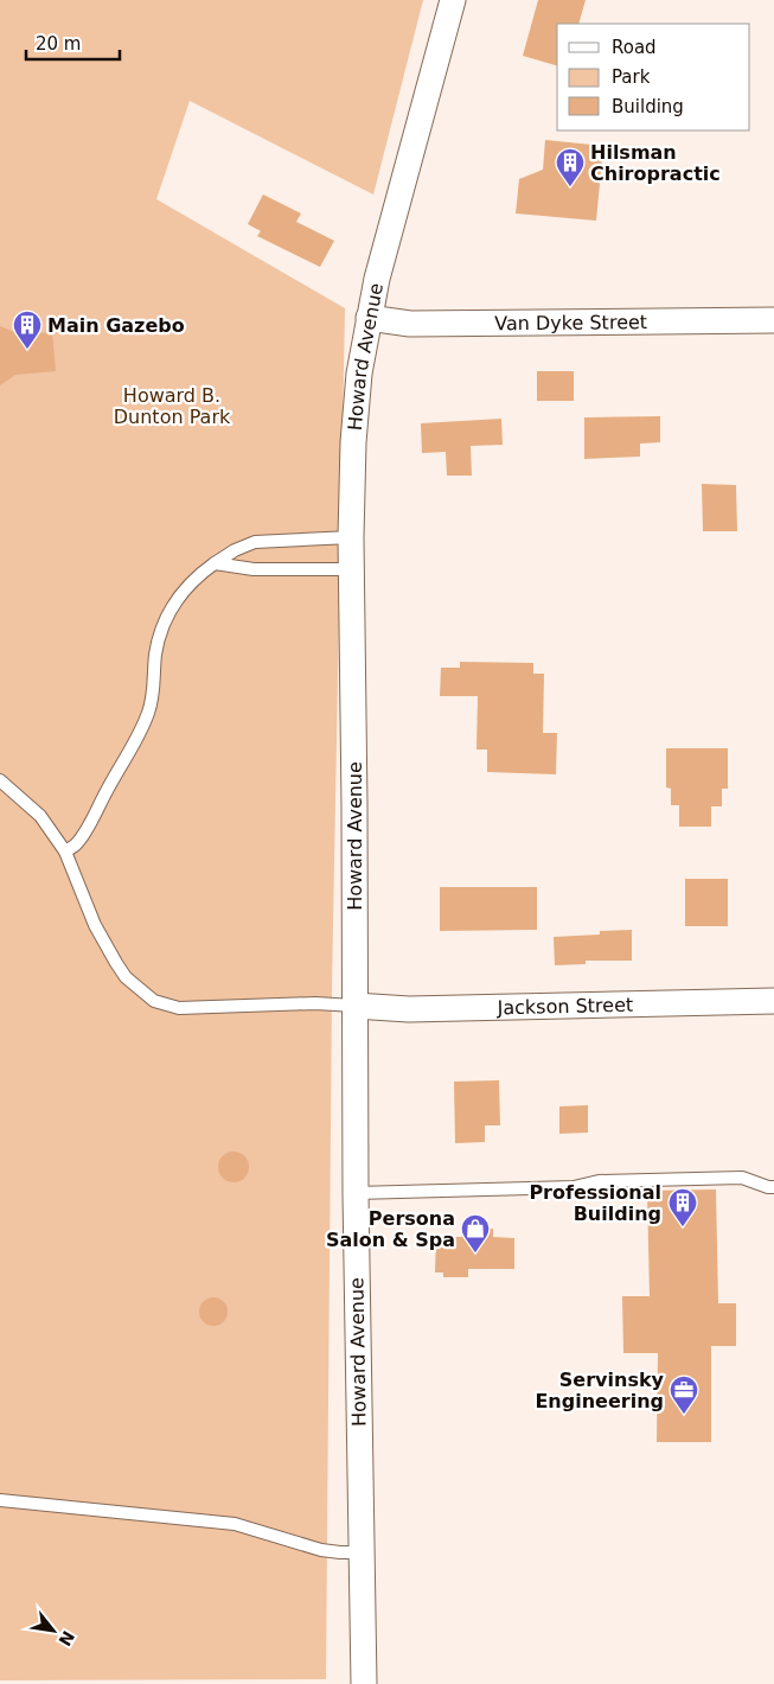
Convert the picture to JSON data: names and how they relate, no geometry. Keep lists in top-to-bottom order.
{
  "streets": {
    "street": ["Van Dyke Street", "Howard Avenue", "Jackson Street"]
  },
  "crossings": [
    ["Van Dyke Street", "Howard Avenue"],
    ["Howard Avenue", "Jackson Street"]
  ],
  "parks": ["Howard B. Dunton Park"],
  "places": {
    "building": ["Hilsman Chiropractic", "Main Gazebo", "Professional Building"],
    "shop": ["Persona Salon & Spa"],
    "office": ["Servinsky Engineering"]
  },
  "legend": ["Road", "Park", "Building"],
  "scale_bar": "20 m",
  "north": "bottom right"
}
